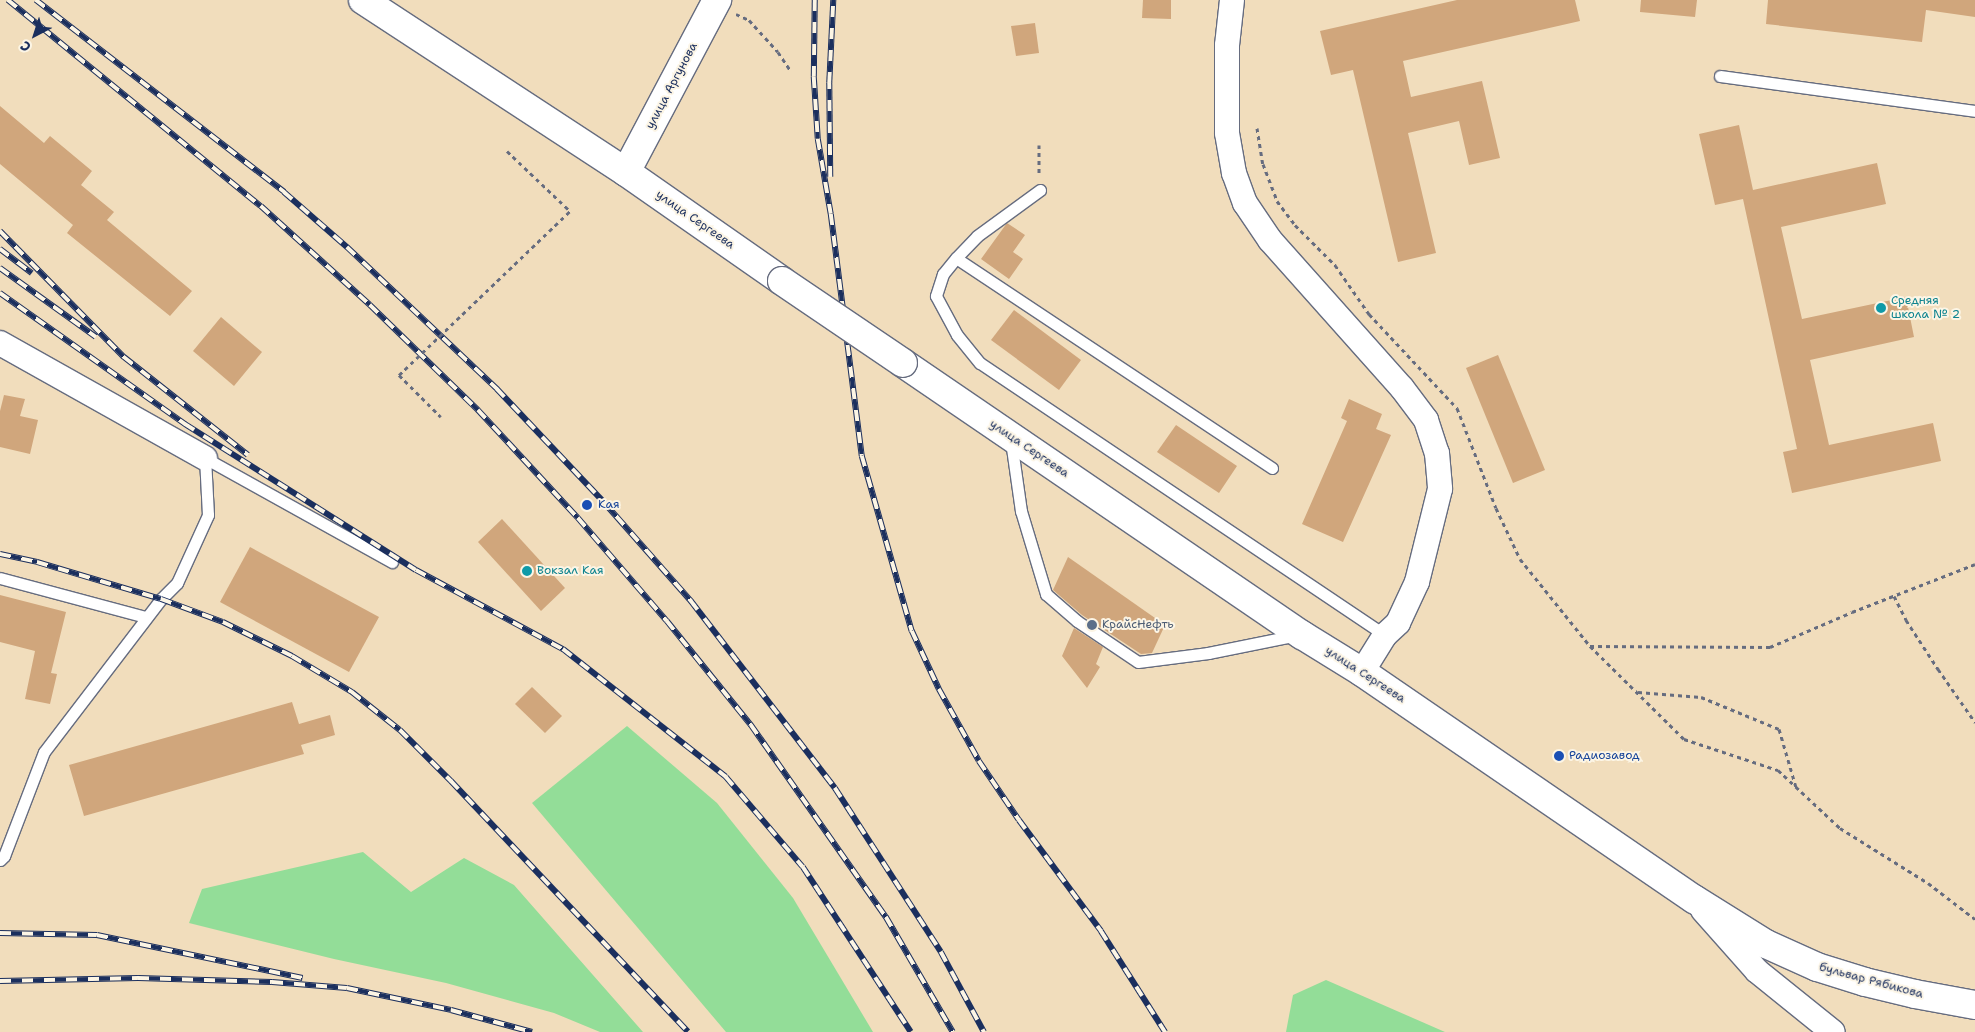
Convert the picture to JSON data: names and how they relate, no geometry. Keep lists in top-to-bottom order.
{
  "streets": {
    "main road": ["улица Аргунова", "улица Сергеева", "бульвар Рябикова"]
  },
  "crossings": [
    ["улица Аргунова", "улица Сергеева"],
    ["улица Сергеева", "бульвар Рябикова"]
  ],
  "places": [
    "Средняя школа № 2",
    "Кая",
    "Вокзал Кая",
    "КрайсНефть",
    "Радиозавод"
  ],
  "north": "bottom left"
}
